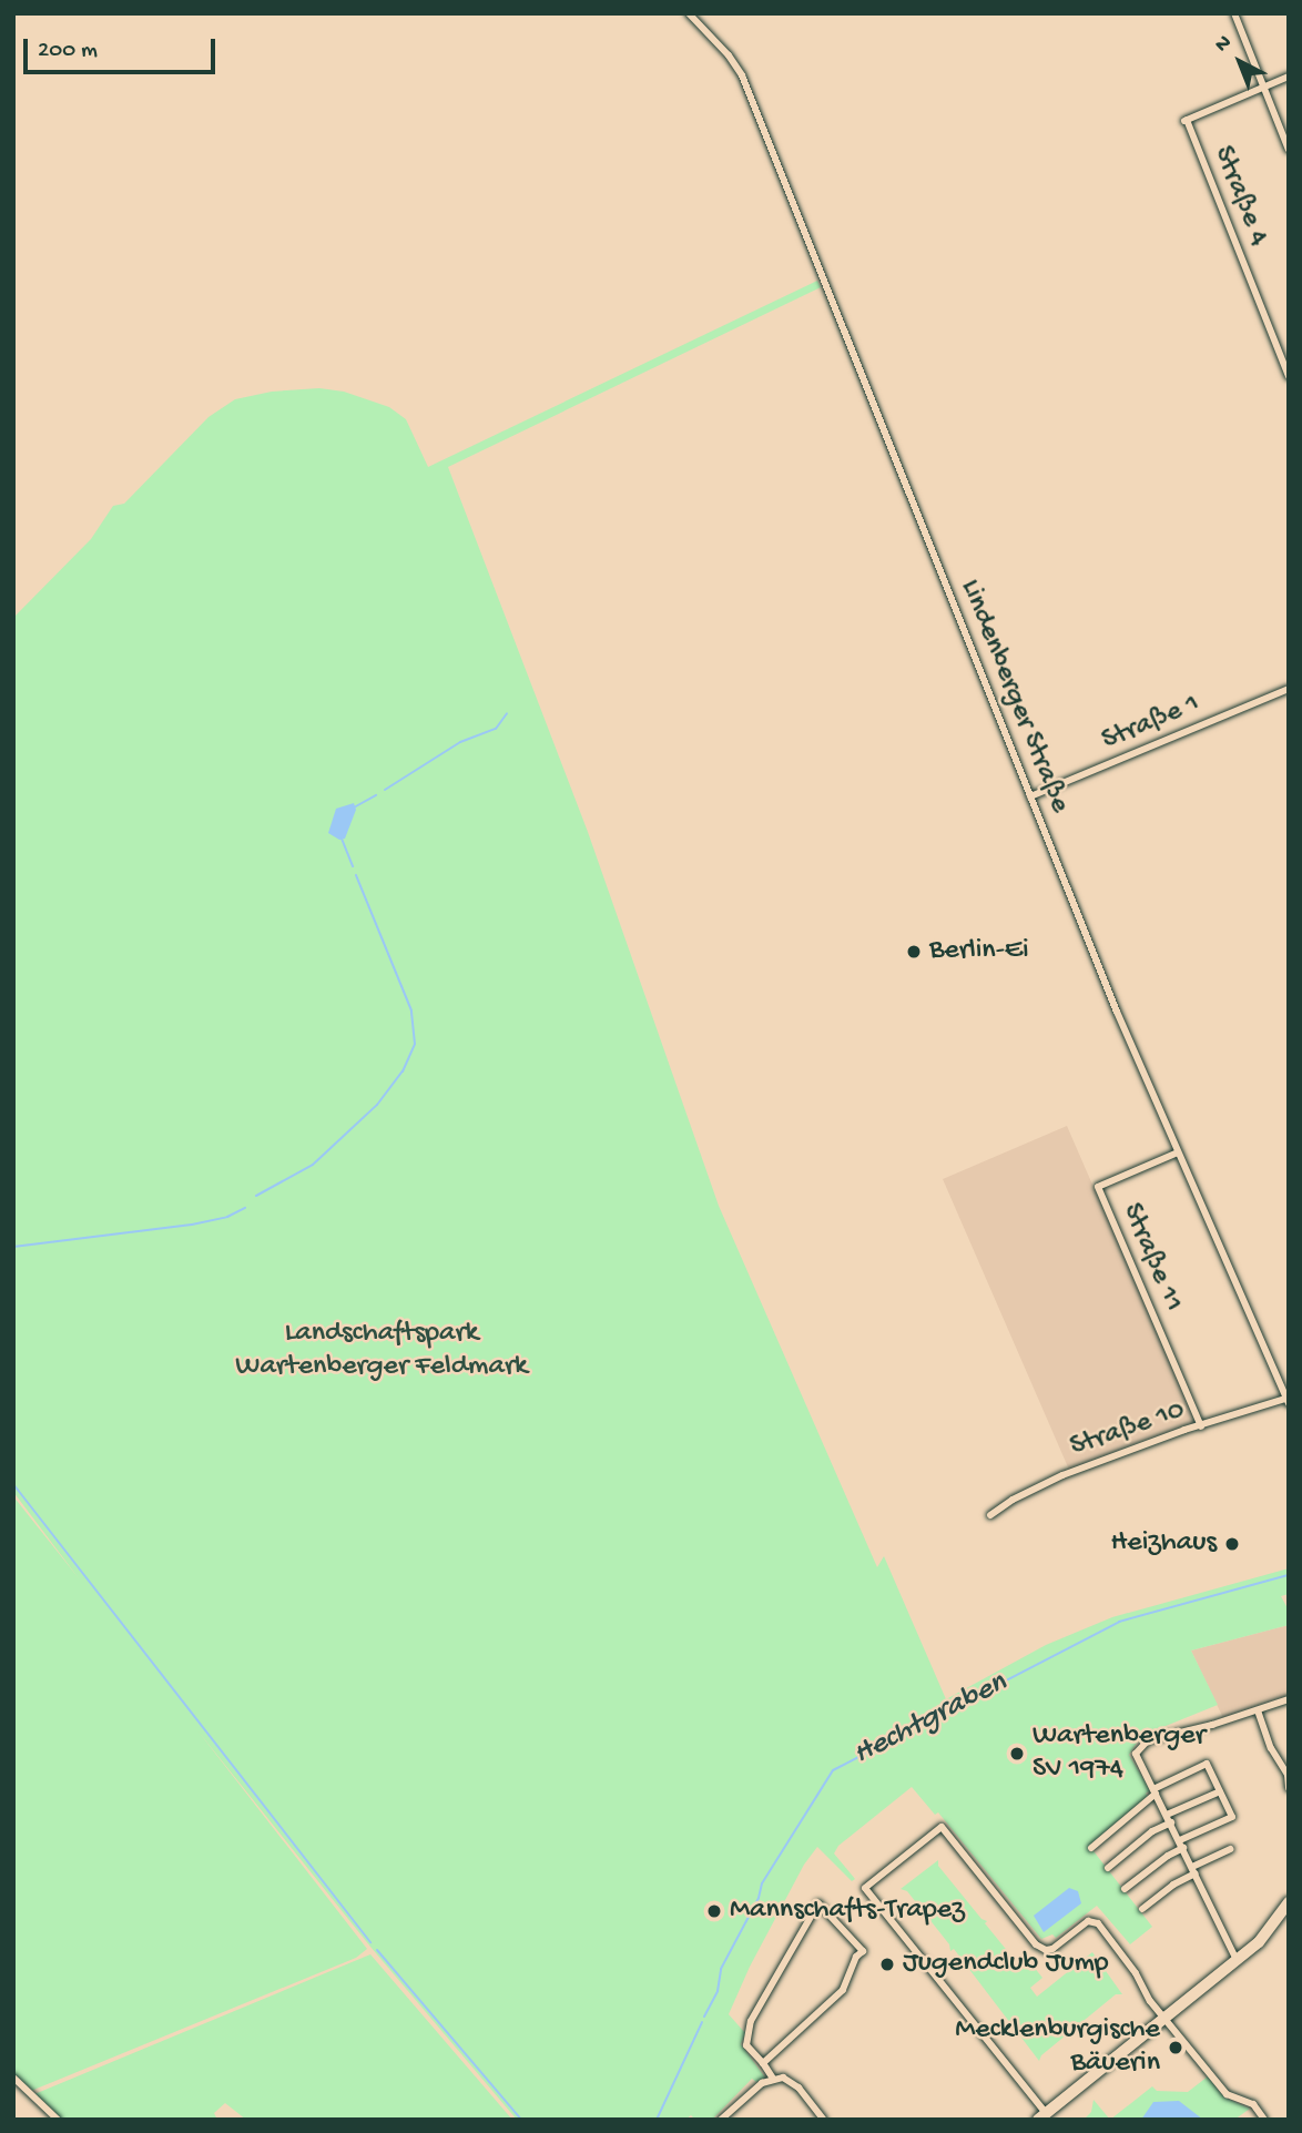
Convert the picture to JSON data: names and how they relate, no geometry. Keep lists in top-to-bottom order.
{
  "streets": {
    "street": [
      "Straße 4",
      "Lindenberger Straße",
      "Straße 1",
      "Straße 11",
      "Straße 10"
    ]
  },
  "crossings": [
    ["Lindenberger Straße", "Straße 1"],
    ["Lindenberger Straße", "Straße 11"],
    ["Lindenberger Straße", "Straße 10"],
    ["Straße 11", "Straße 10"]
  ],
  "water": ["Hechtgraben"],
  "parks": ["Landschaftspark Wartenberger Feldmark"],
  "places": [
    "Berlin-Ei",
    "Heizhaus",
    "Wartenberger SV 1974",
    "Mannschafts-Trapez",
    "Jugendclub Jump",
    "Mecklenburgische Bäuerin"
  ],
  "scale_bar": "200 m",
  "north": "top left"
}
